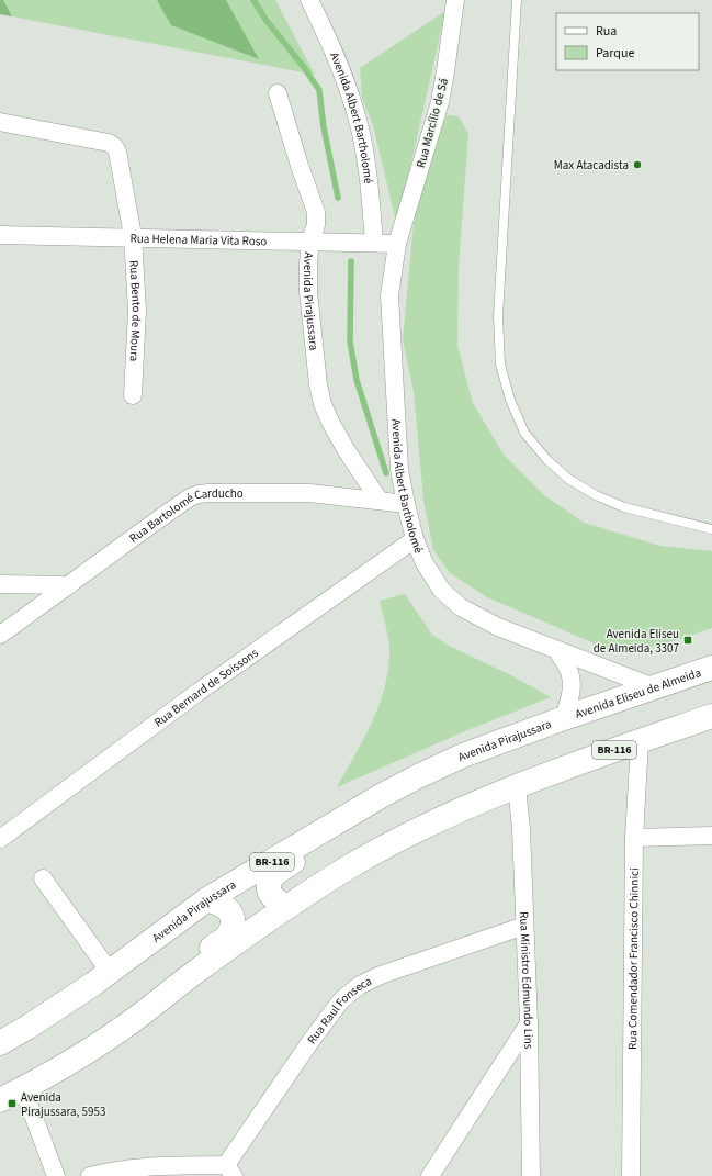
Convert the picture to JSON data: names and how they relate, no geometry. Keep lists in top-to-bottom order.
{
  "streets": {
    "main road": ["Avenida Pirajussara", "Avenida Eliseu de Almeida", "BR-116"],
    "street": [
      "Avenida Albert Bartholomé",
      "Rua Marcílio de Sá",
      "Rua Helena Maria Vita Roso",
      "Rua Bento de Moura",
      "Rua Bartolomé Carducho",
      "Rua Bernard de Soissons",
      "Rua Comendador Francisco Chinnici",
      "Rua Ministro Edmundo Lins",
      "Rua Raul Fonseca"
    ]
  },
  "crossings": [
    ["Avenida Albert Bartholomé", "Rua Marcílio de Sá"],
    ["Avenida Albert Bartholomé", "Rua Helena Maria Vita Roso"],
    ["Avenida Albert Bartholomé", "Rua Bartolomé Carducho"],
    ["Avenida Albert Bartholomé", "Rua Bernard de Soissons"],
    ["Avenida Albert Bartholomé", "Avenida Eliseu de Almeida"],
    ["Rua Marcílio de Sá", "Rua Helena Maria Vita Roso"],
    ["Rua Helena Maria Vita Roso", "Avenida Pirajussara"],
    ["Rua Helena Maria Vita Roso", "Rua Bento de Moura"],
    ["Avenida Pirajussara", "Rua Bartolomé Carducho"],
    ["Avenida Pirajussara", "Avenida Eliseu de Almeida"],
    ["BR-116", "Rua Comendador Francisco Chinnici"],
    ["BR-116", "Rua Ministro Edmundo Lins"],
    ["Rua Ministro Edmundo Lins", "Rua Raul Fonseca"]
  ],
  "places": {
    "other": ["Max Atacadista"],
    "transit": ["Avenida Eliseu de Almeida, 3307", "Avenida Pirajussara, 5953"]
  },
  "legend": ["Rua", "Parque"]
}
